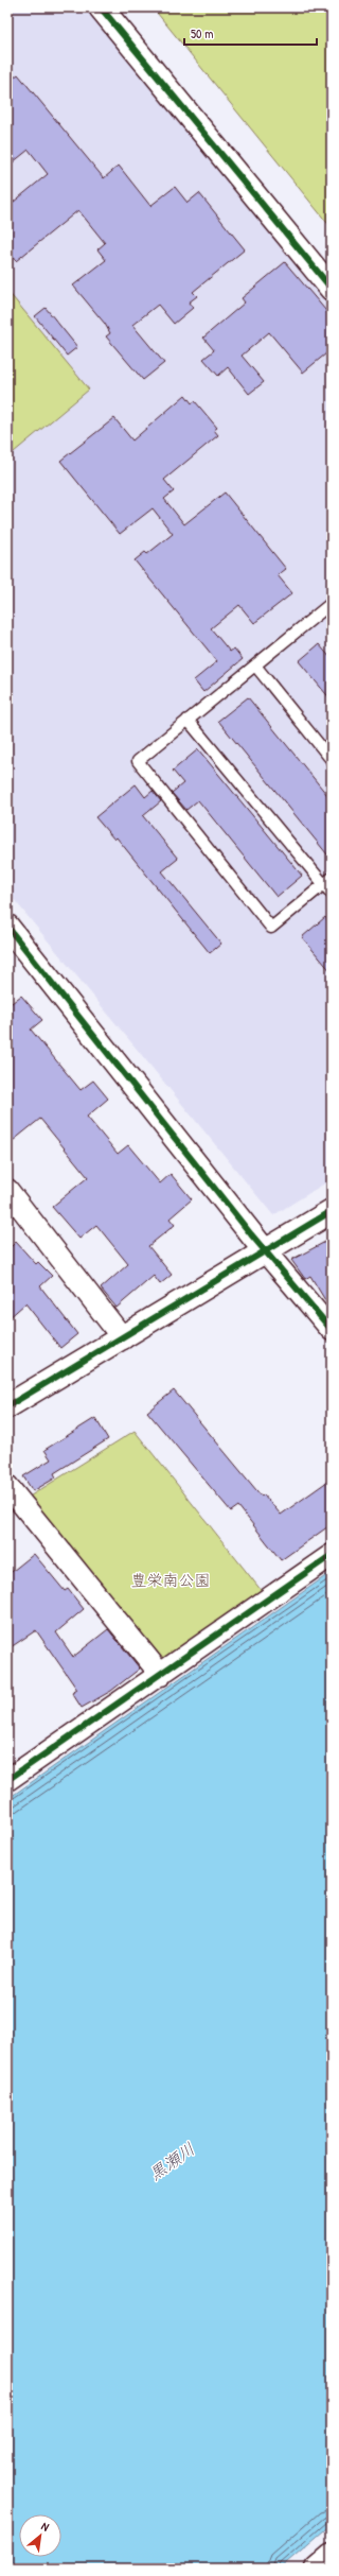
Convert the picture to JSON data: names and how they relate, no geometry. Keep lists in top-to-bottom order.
{
  "water": ["黒瀬川"],
  "parks": ["豊栄南公園"],
  "scale_bar": "50 m",
  "north": "top right"
}
